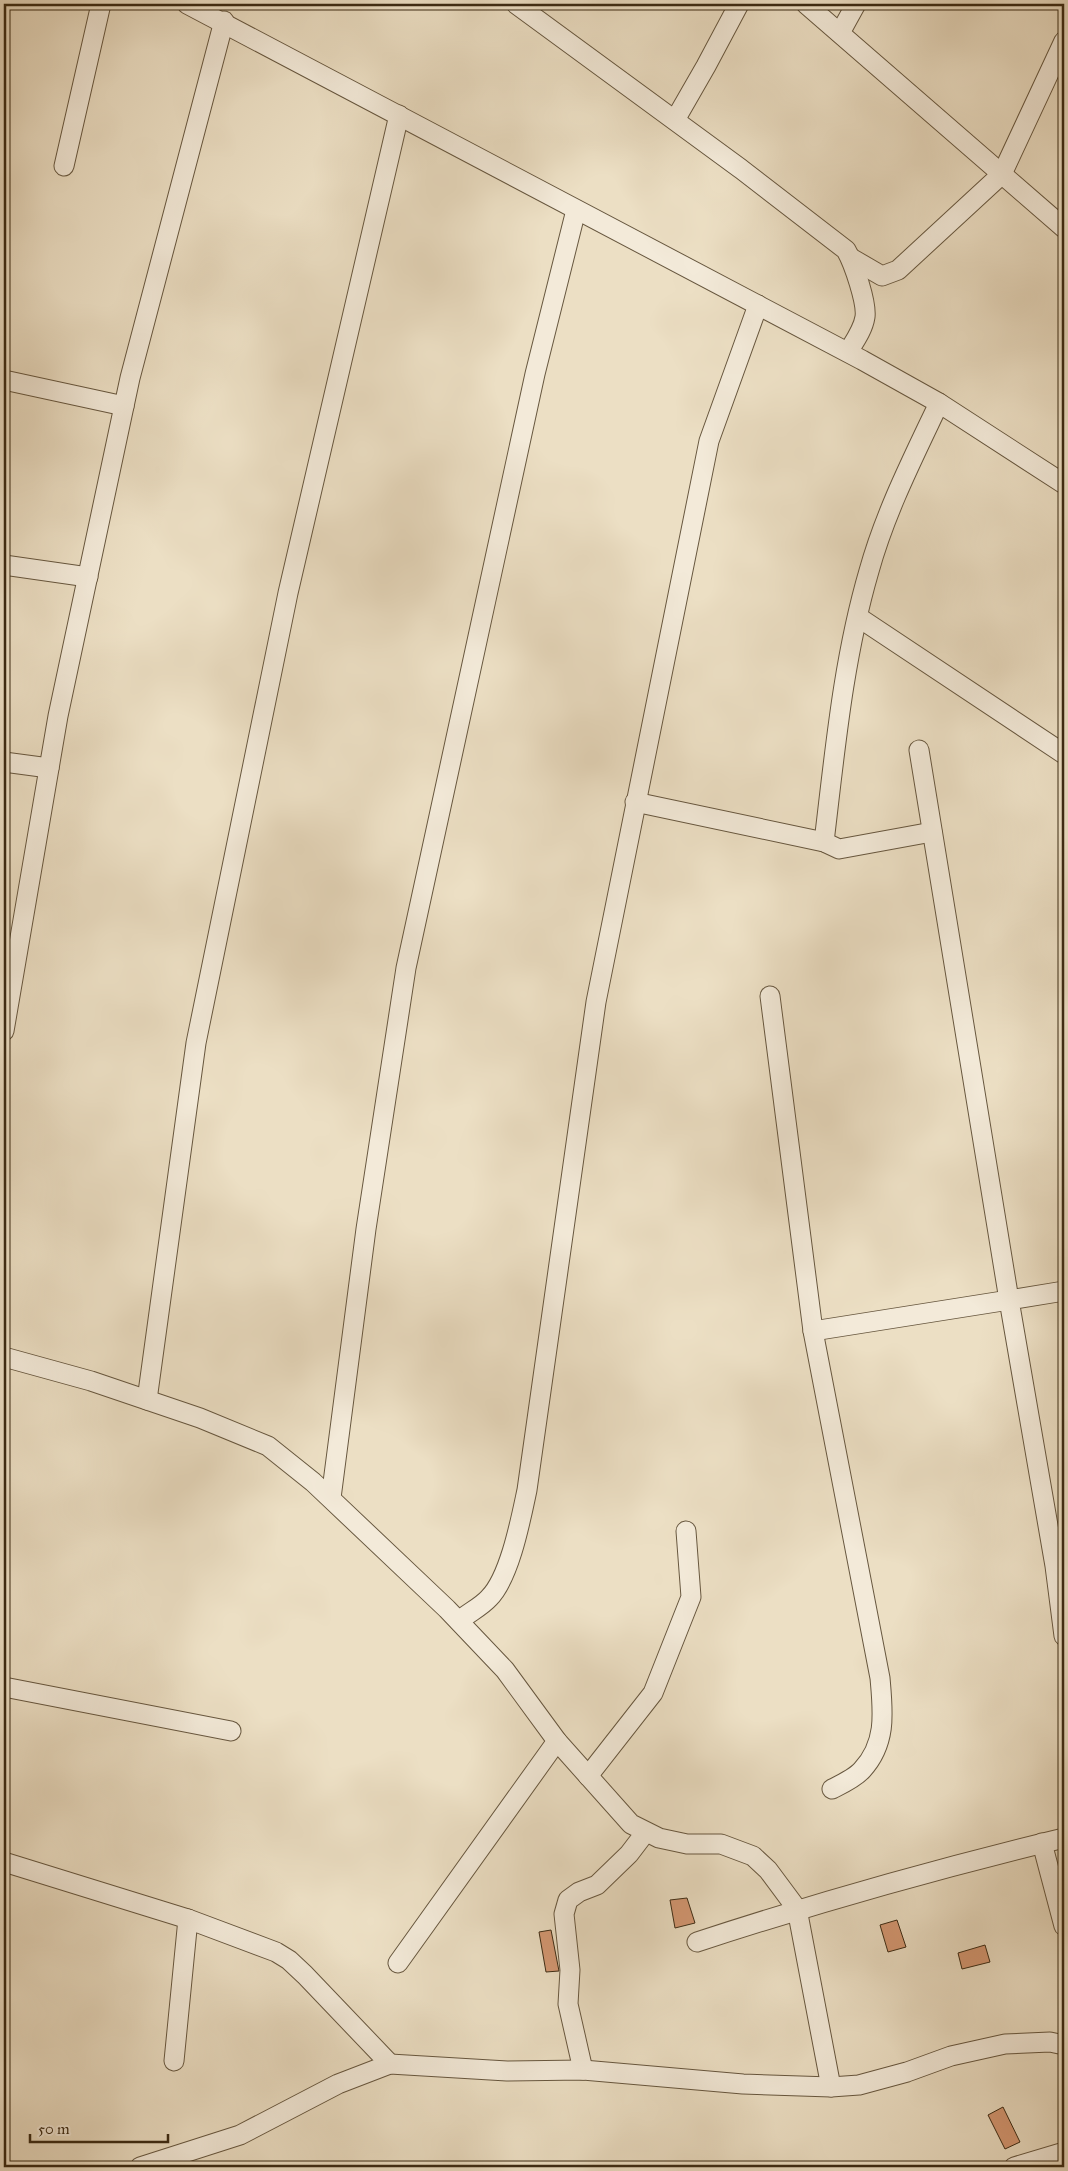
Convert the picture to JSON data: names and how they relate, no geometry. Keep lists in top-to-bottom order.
{
  "scale_bar": "50 m"
}
